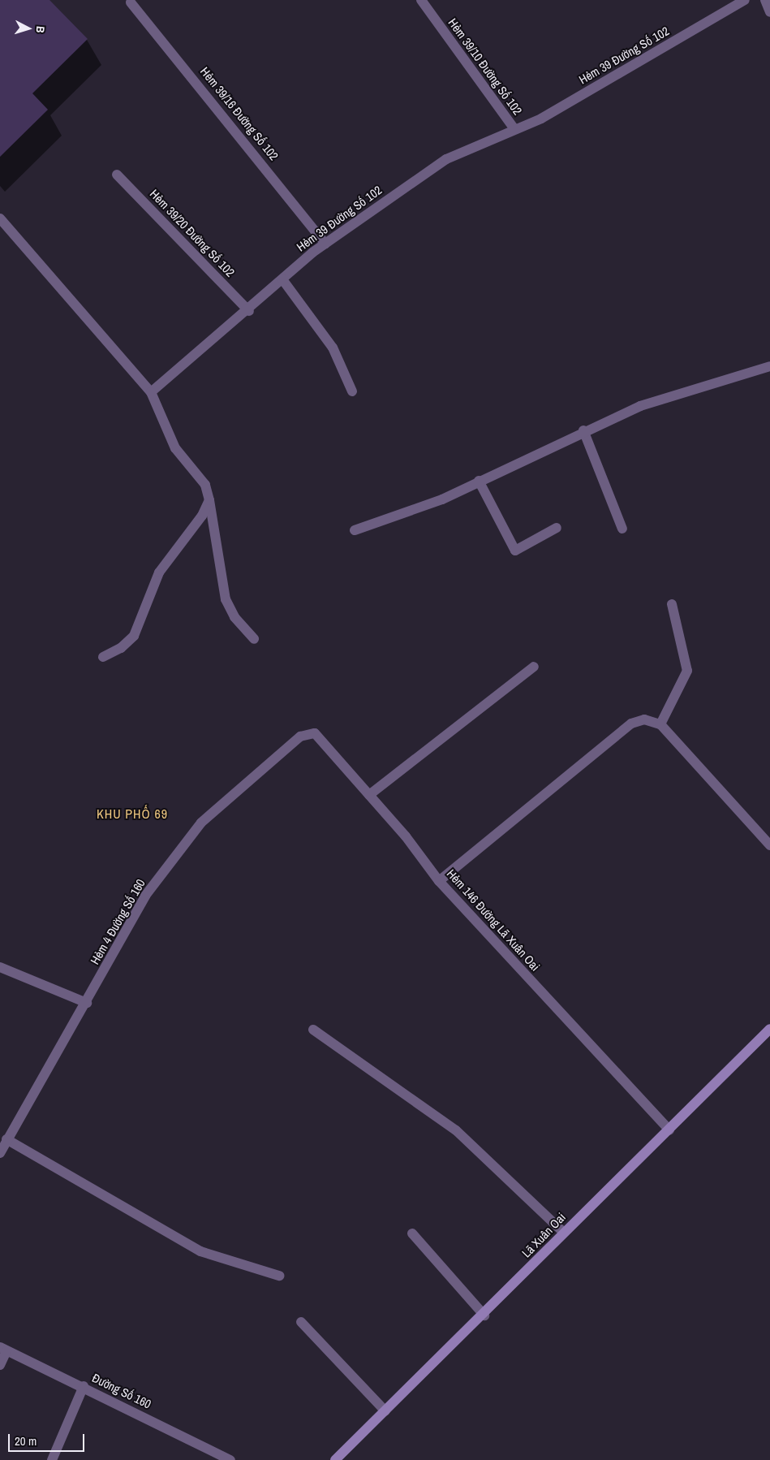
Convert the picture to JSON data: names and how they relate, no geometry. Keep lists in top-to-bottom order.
{
  "streets": {
    "main road": ["Lã Xuân Oai"],
    "street": [
      "Hẻm 39 Đường Số 102",
      "Hẻm 39/10 Đường Số 102",
      "Hẻm 39/16 Đường Số 102",
      "Hẻm 39/20 Đường Số 102",
      "Hẻm 146 Đường Lã Xuân Oai",
      "Hẻm 4 Đường Số 160",
      "Đường Số 160"
    ]
  },
  "crossings": [
    ["Hẻm 39 Đường Số 102", "Hẻm 39/10 Đường Số 102"],
    ["Hẻm 39 Đường Số 102", "Hẻm 39/16 Đường Số 102"],
    ["Hẻm 39 Đường Số 102", "Hẻm 39/20 Đường Số 102"],
    ["Hẻm 146 Đường Lã Xuân Oai", "Hẻm 4 Đường Số 160"],
    ["Hẻm 146 Đường Lã Xuân Oai", "Lã Xuân Oai"]
  ],
  "districts": ["KHU PHỐ 69"],
  "scale_bar": "20 m",
  "north": "right"
}
